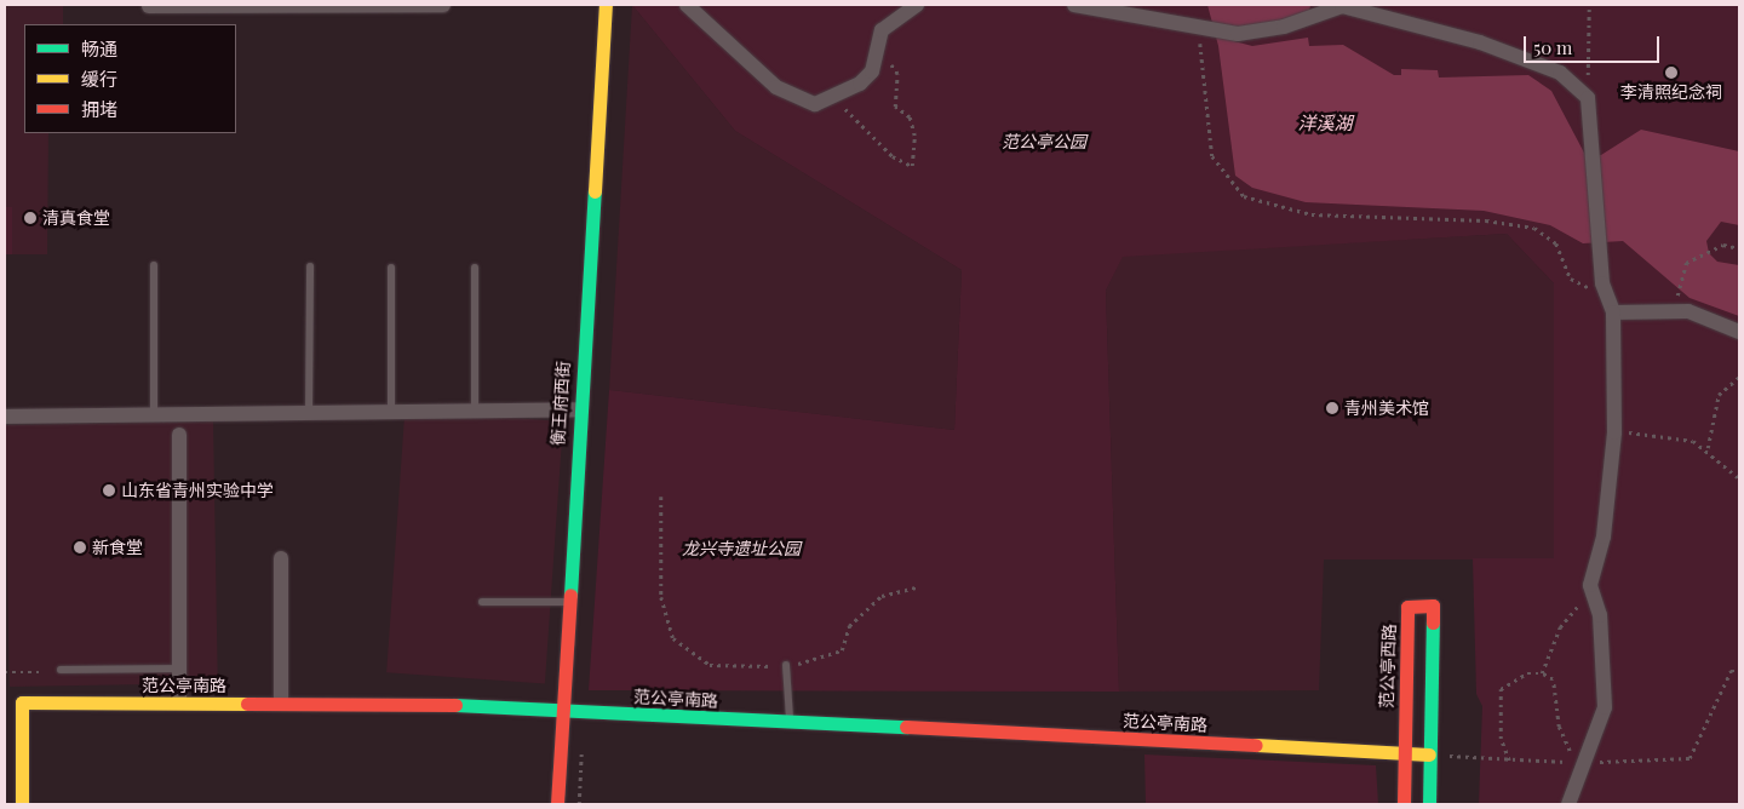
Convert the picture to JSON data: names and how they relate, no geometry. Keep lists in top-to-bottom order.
{
  "streets": {
    "street": ["衡王府西街", "范公亭西路", "范公亭南路"]
  },
  "crossings": [
    ["衡王府西街", "范公亭南路"],
    ["范公亭西路", "范公亭南路"]
  ],
  "water": ["洋溪湖"],
  "parks": ["范公亭公园", "龙兴寺遗址公园"],
  "places": [
    "李清照纪念祠",
    "清真食堂",
    "青州美术馆",
    "山东省青州实验中学",
    "新食堂"
  ],
  "legend": ["畅通", "缓行", "拥堵"],
  "scale_bar": "50 m"
}
